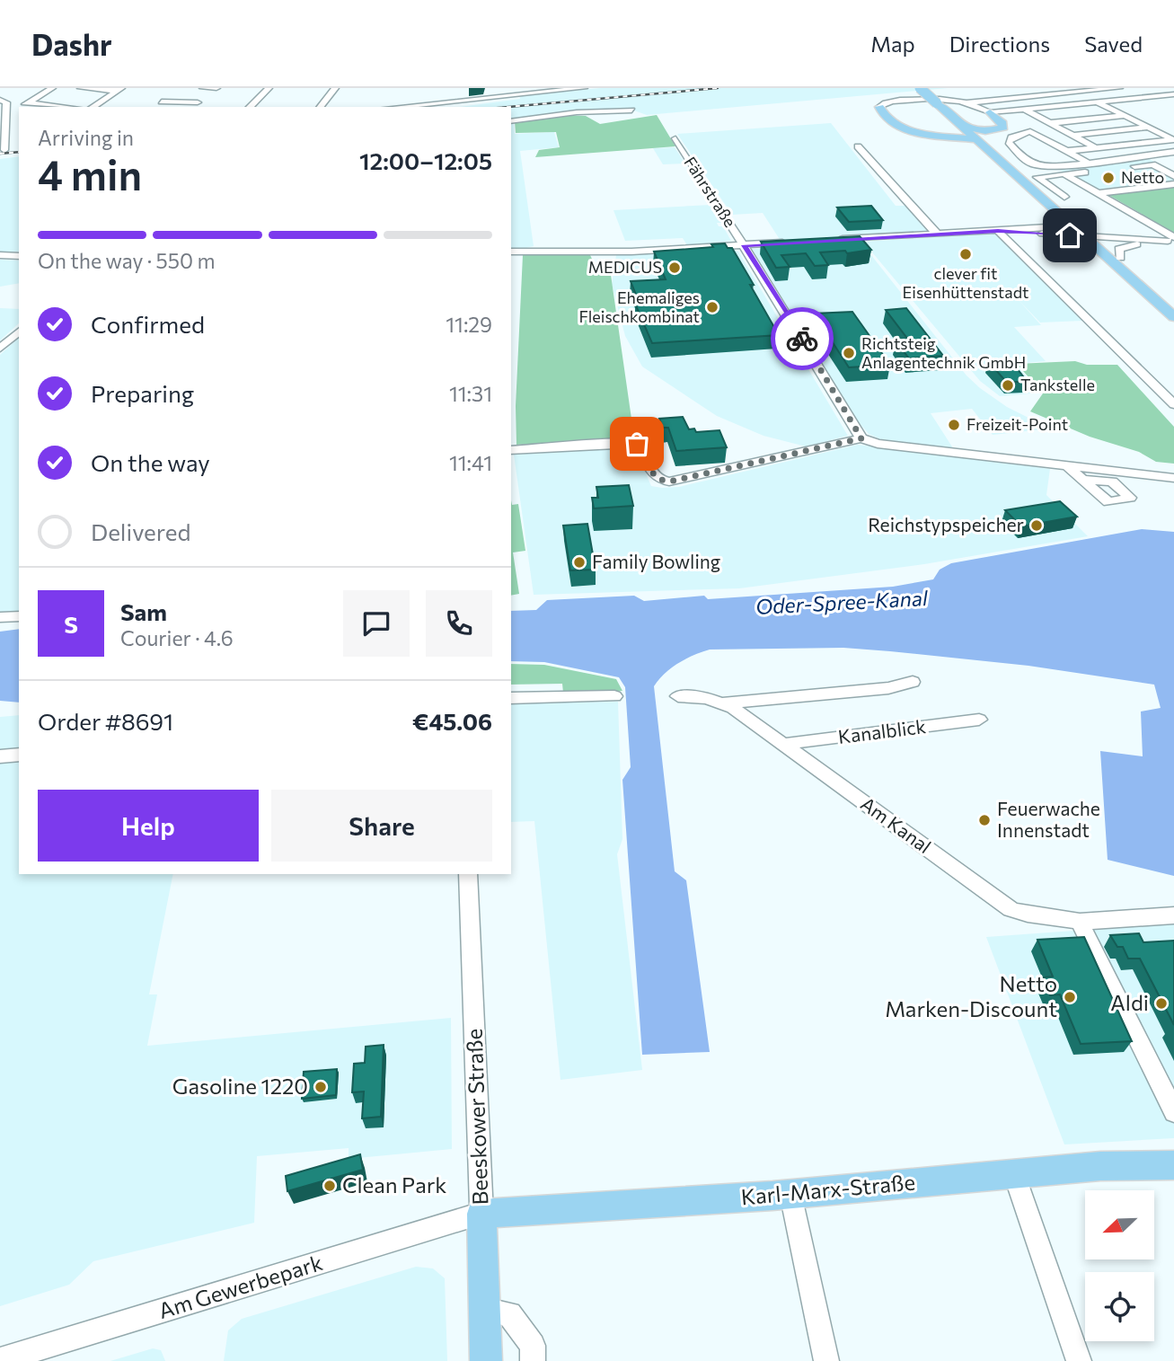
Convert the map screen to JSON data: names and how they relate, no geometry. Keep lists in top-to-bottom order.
{
  "streets": {
    "main road": ["Beeskower Straße", "Karl-Marx-Straße"],
    "street": [
      "Fährstraße",
      "Kanalblick",
      "Am Kanal",
      "Am Gewerbepark"
    ]
  },
  "crossings": [
    ["Kanalblick", "Am Kanal"],
    ["Beeskower Straße", "Karl-Marx-Straße"],
    ["Beeskower Straße", "Am Gewerbepark"],
    ["Karl-Marx-Straße", "Am Gewerbepark"]
  ],
  "water": ["Oder-Spree-Kanal"],
  "places": [
    "Netto",
    "clever fit Eisenhüttenstadt",
    "MEDICUS",
    "Ehemaliges Fleischkombinat",
    "Richtsteig Anlagentechnik GmbH",
    "Tankstelle",
    "Freizeit-Point",
    "Reichstypspeicher",
    "Family Bowling",
    "Feuerwache Innenstadt",
    "Netto Marken-Discount",
    "Aldi",
    "Gasoline 1220",
    "Clean Park"
  ],
  "north": "bottom left",
  "page": {
    "header": "Dashr",
    "nav": ["Map", "Directions", "Saved"],
    "heading": ["4 min", "Arriving in", "12:00–12:05"],
    "panel": [
      "Sam",
      "Courier · 4.6",
      "Order #8691",
      "€45.06"
    ],
    "bar": "On the way · 550 m",
    "list": [
      ["Confirmed", "11:29"],
      ["Preparing", "11:31"],
      ["On the way", "11:41"],
      "Delivered"
    ],
    "round": "S",
    "buttons": ["Help", "Share"]
  }
}
